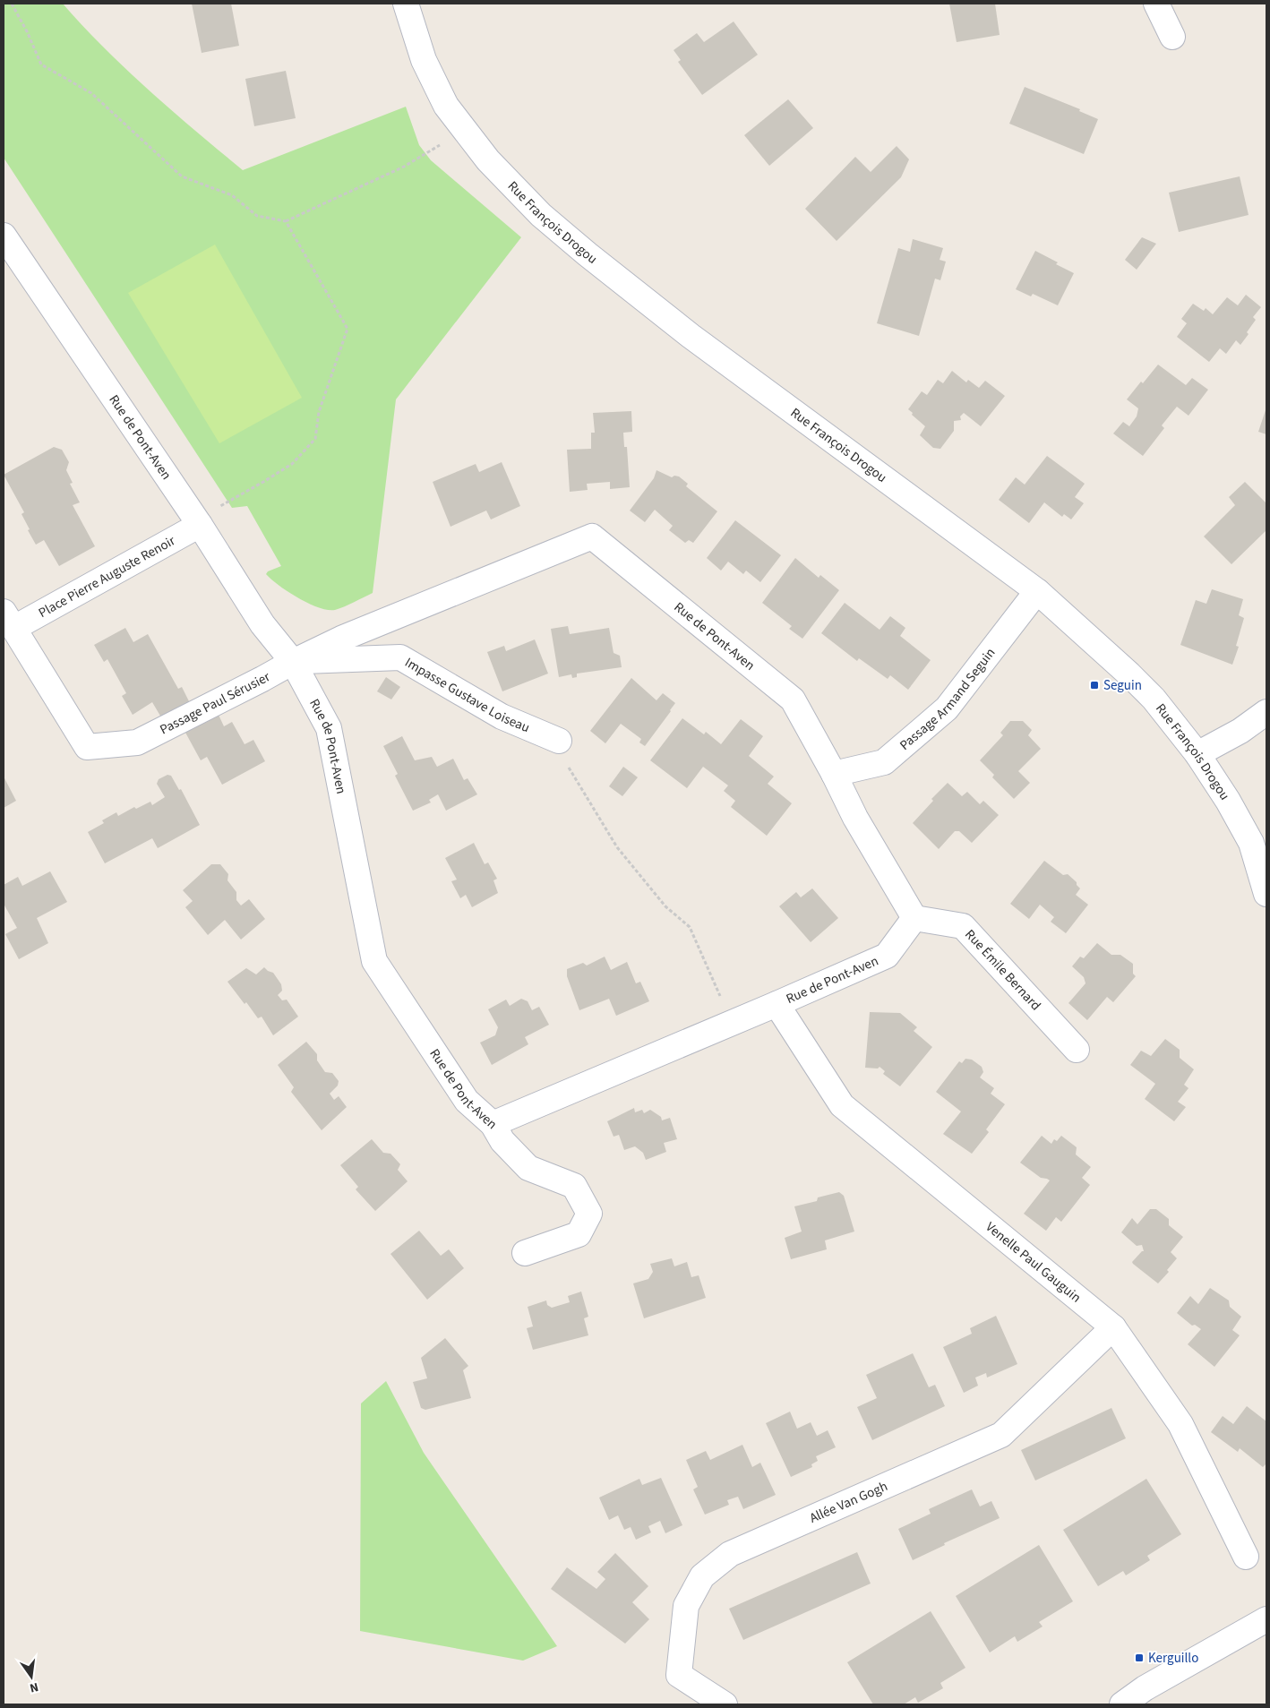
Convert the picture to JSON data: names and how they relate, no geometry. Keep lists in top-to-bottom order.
{
  "streets": {
    "street": [
      "Rue François Drogou",
      "Rue de Pont-Aven",
      "Place Pierre Auguste Renoir",
      "Impasse Gustave Loiseau",
      "Passage Armand Seguin",
      "Passage Paul Sérusier",
      "Rue Émile Bernard",
      "Venelle Paul Gauguin",
      "Allée Van Gogh"
    ]
  },
  "crossings": [
    ["Rue François Drogou", "Passage Armand Seguin"],
    ["Rue de Pont-Aven", "Place Pierre Auguste Renoir"],
    ["Rue de Pont-Aven", "Impasse Gustave Loiseau"],
    ["Rue de Pont-Aven", "Passage Armand Seguin"],
    ["Rue de Pont-Aven", "Passage Paul Sérusier"],
    ["Rue de Pont-Aven", "Rue Émile Bernard"],
    ["Rue de Pont-Aven", "Venelle Paul Gauguin"],
    ["Place Pierre Auguste Renoir", "Passage Paul Sérusier"],
    ["Impasse Gustave Loiseau", "Passage Paul Sérusier"],
    ["Venelle Paul Gauguin", "Allée Van Gogh"]
  ],
  "places": {
    "transit": ["Seguin", "Kerguillo"]
  },
  "north": "bottom"
}
